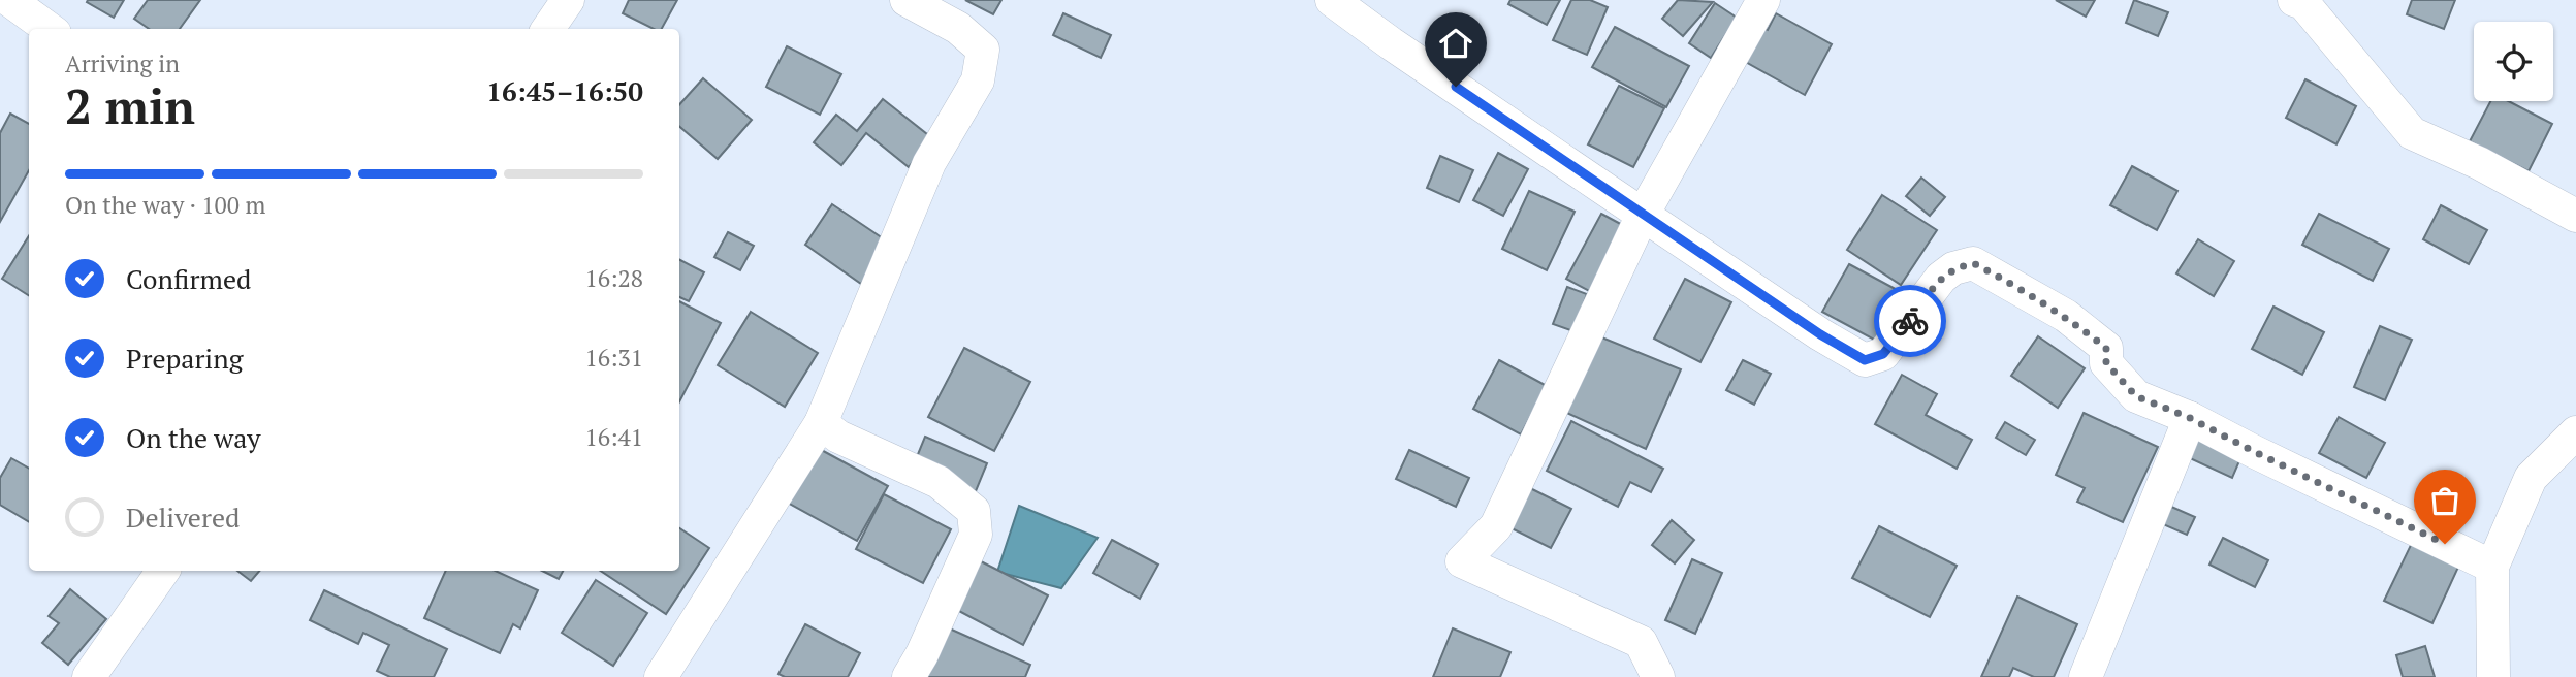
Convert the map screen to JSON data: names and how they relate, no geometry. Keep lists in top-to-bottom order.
{
  "page": {
    "heading": ["2 min", "Arriving in", "16:45–16:50"],
    "bar": "On the way · 100 m",
    "list": [
      ["Confirmed", "16:28"],
      ["Preparing", "16:31"],
      ["On the way", "16:41"],
      "Delivered"
    ]
  }
}
